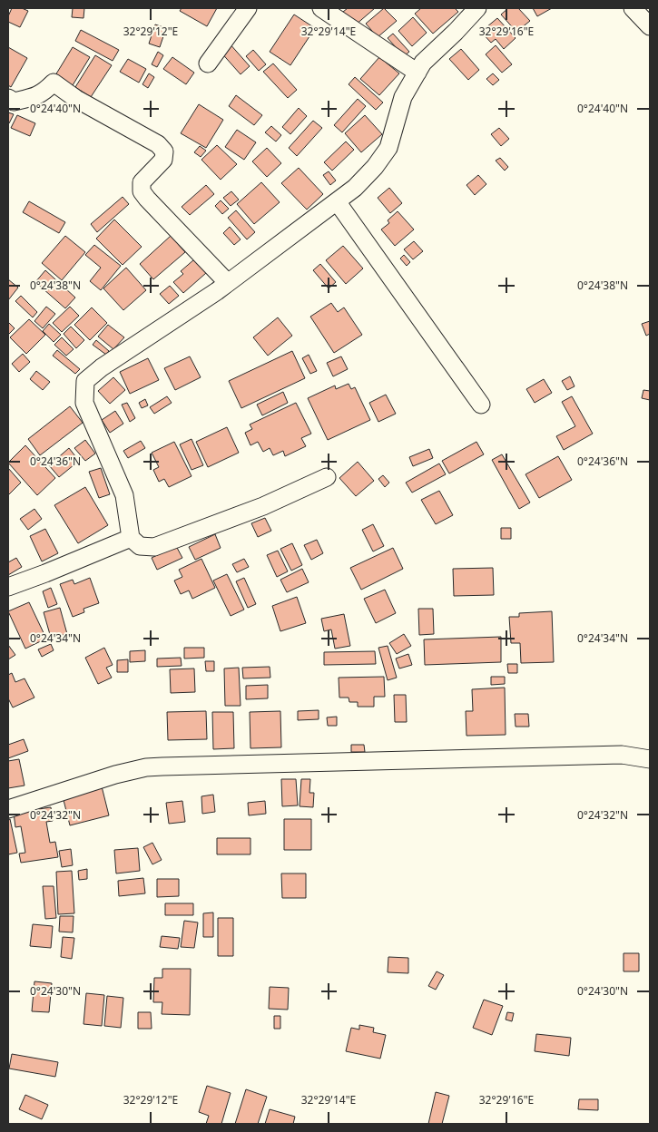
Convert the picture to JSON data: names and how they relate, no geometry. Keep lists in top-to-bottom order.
{
  "coordinates": [
    "32°29'12\"E",
    "32°29'14\"E",
    "32°29'16\"E",
    "0°24'40\"N",
    "0°24'38\"N",
    "0°24'36\"N",
    "0°24'34\"N",
    "0°24'32\"N",
    "0°24'30\"N"
  ]
}
